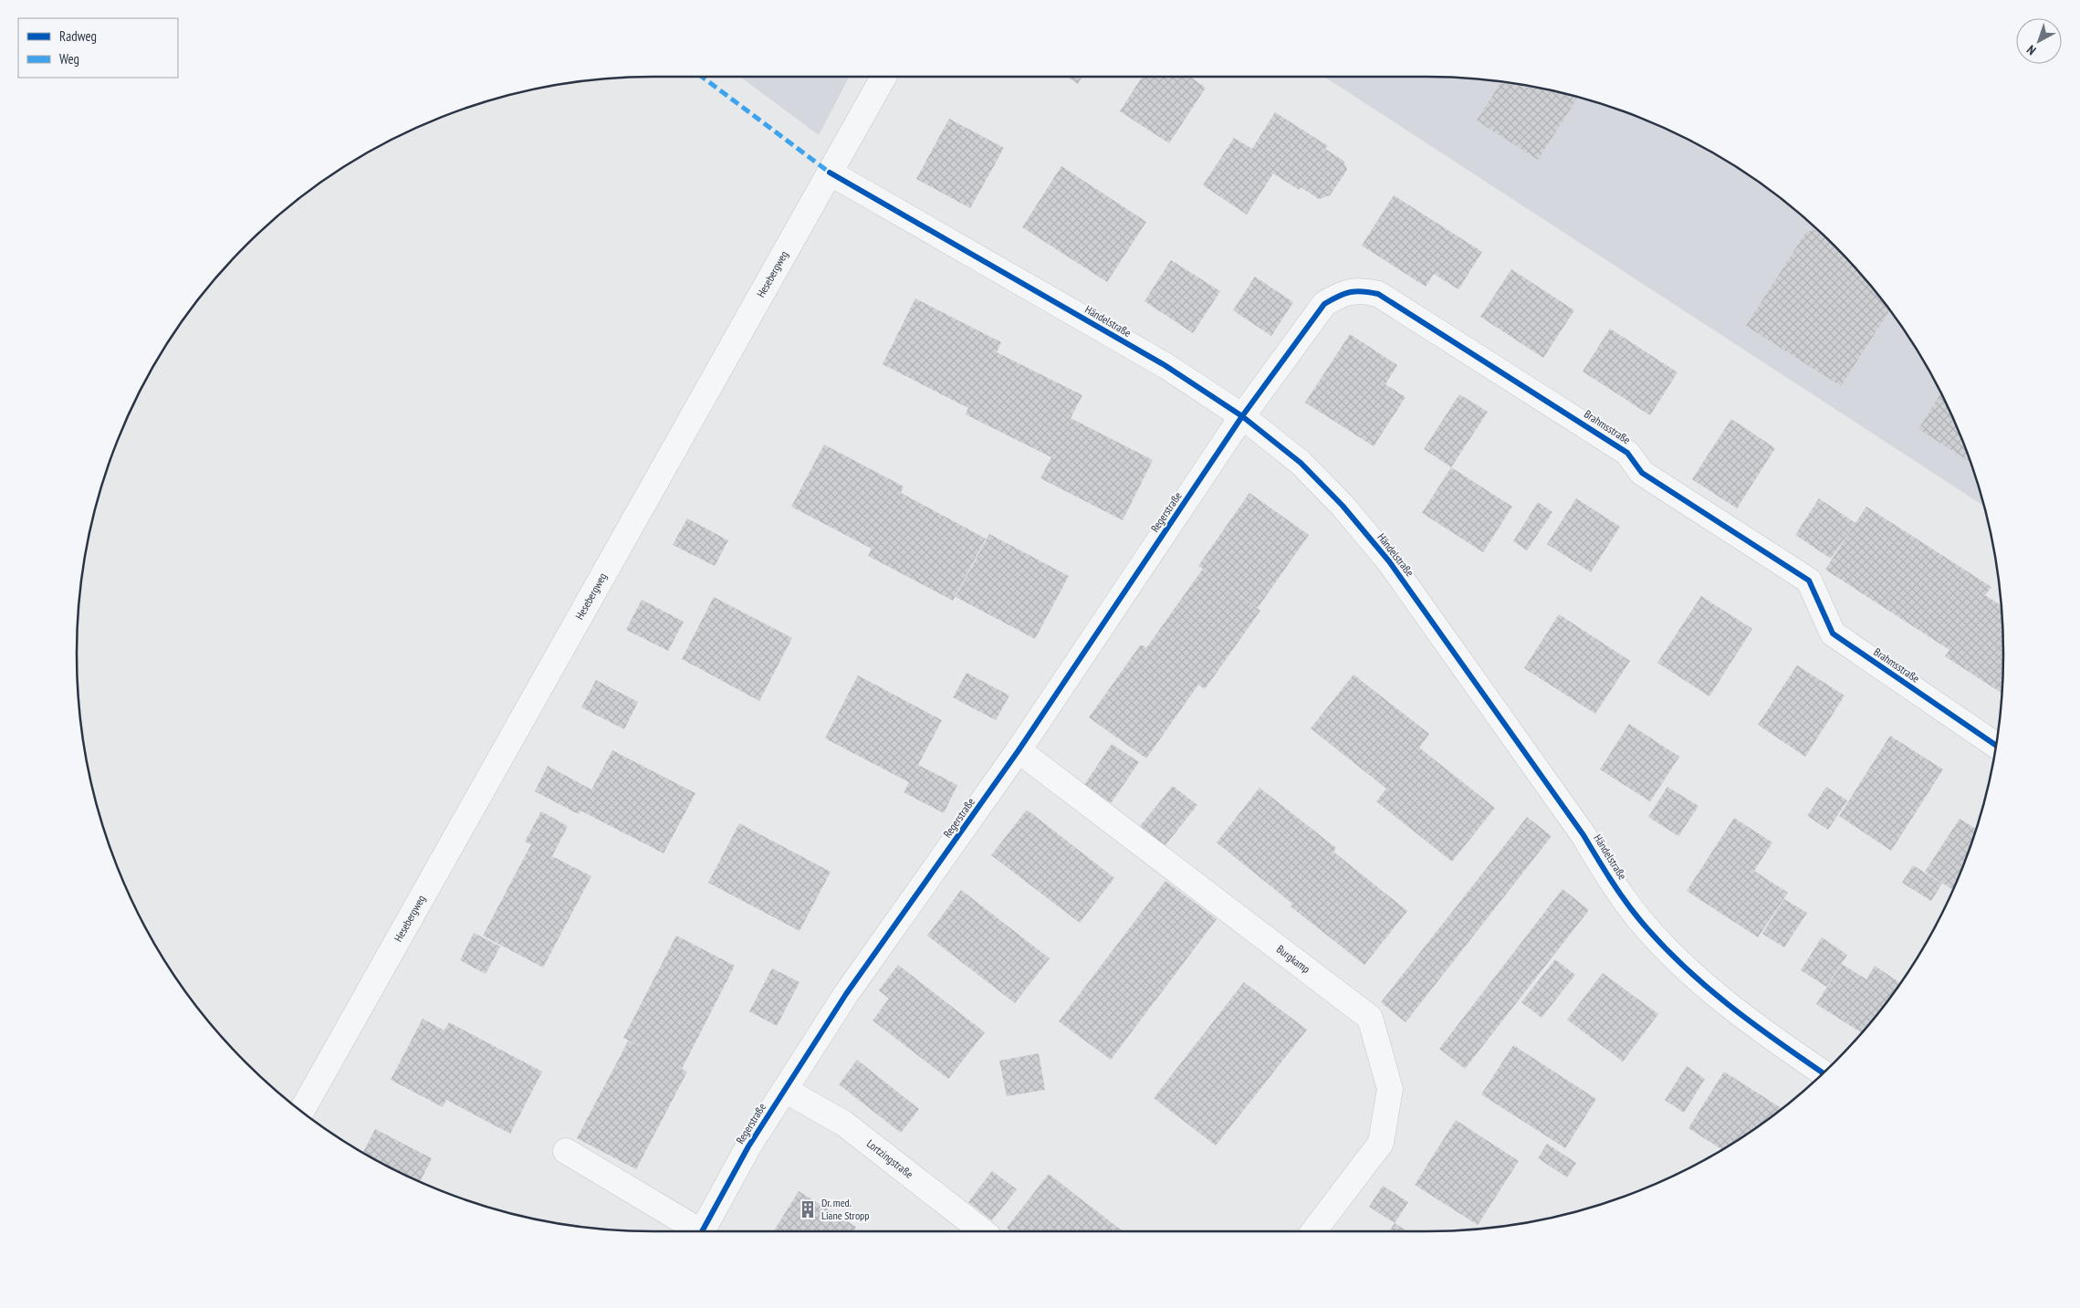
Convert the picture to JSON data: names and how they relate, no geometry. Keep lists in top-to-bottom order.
{
  "streets": {
    "street": [
      "Hesebergweg",
      "Händelstraße",
      "Brahmsstraße",
      "Regerstraße",
      "Burgkamp",
      "Lortzingstraße"
    ]
  },
  "crossings": [
    ["Hesebergweg", "Händelstraße"],
    ["Händelstraße", "Brahmsstraße"],
    ["Händelstraße", "Regerstraße"],
    ["Brahmsstraße", "Regerstraße"],
    ["Regerstraße", "Burgkamp"],
    ["Regerstraße", "Lortzingstraße"]
  ],
  "places": {
    "building": ["Dr. med. Liane Stropp"]
  },
  "legend": ["Radweg", "Weg"],
  "north": "bottom left"
}
